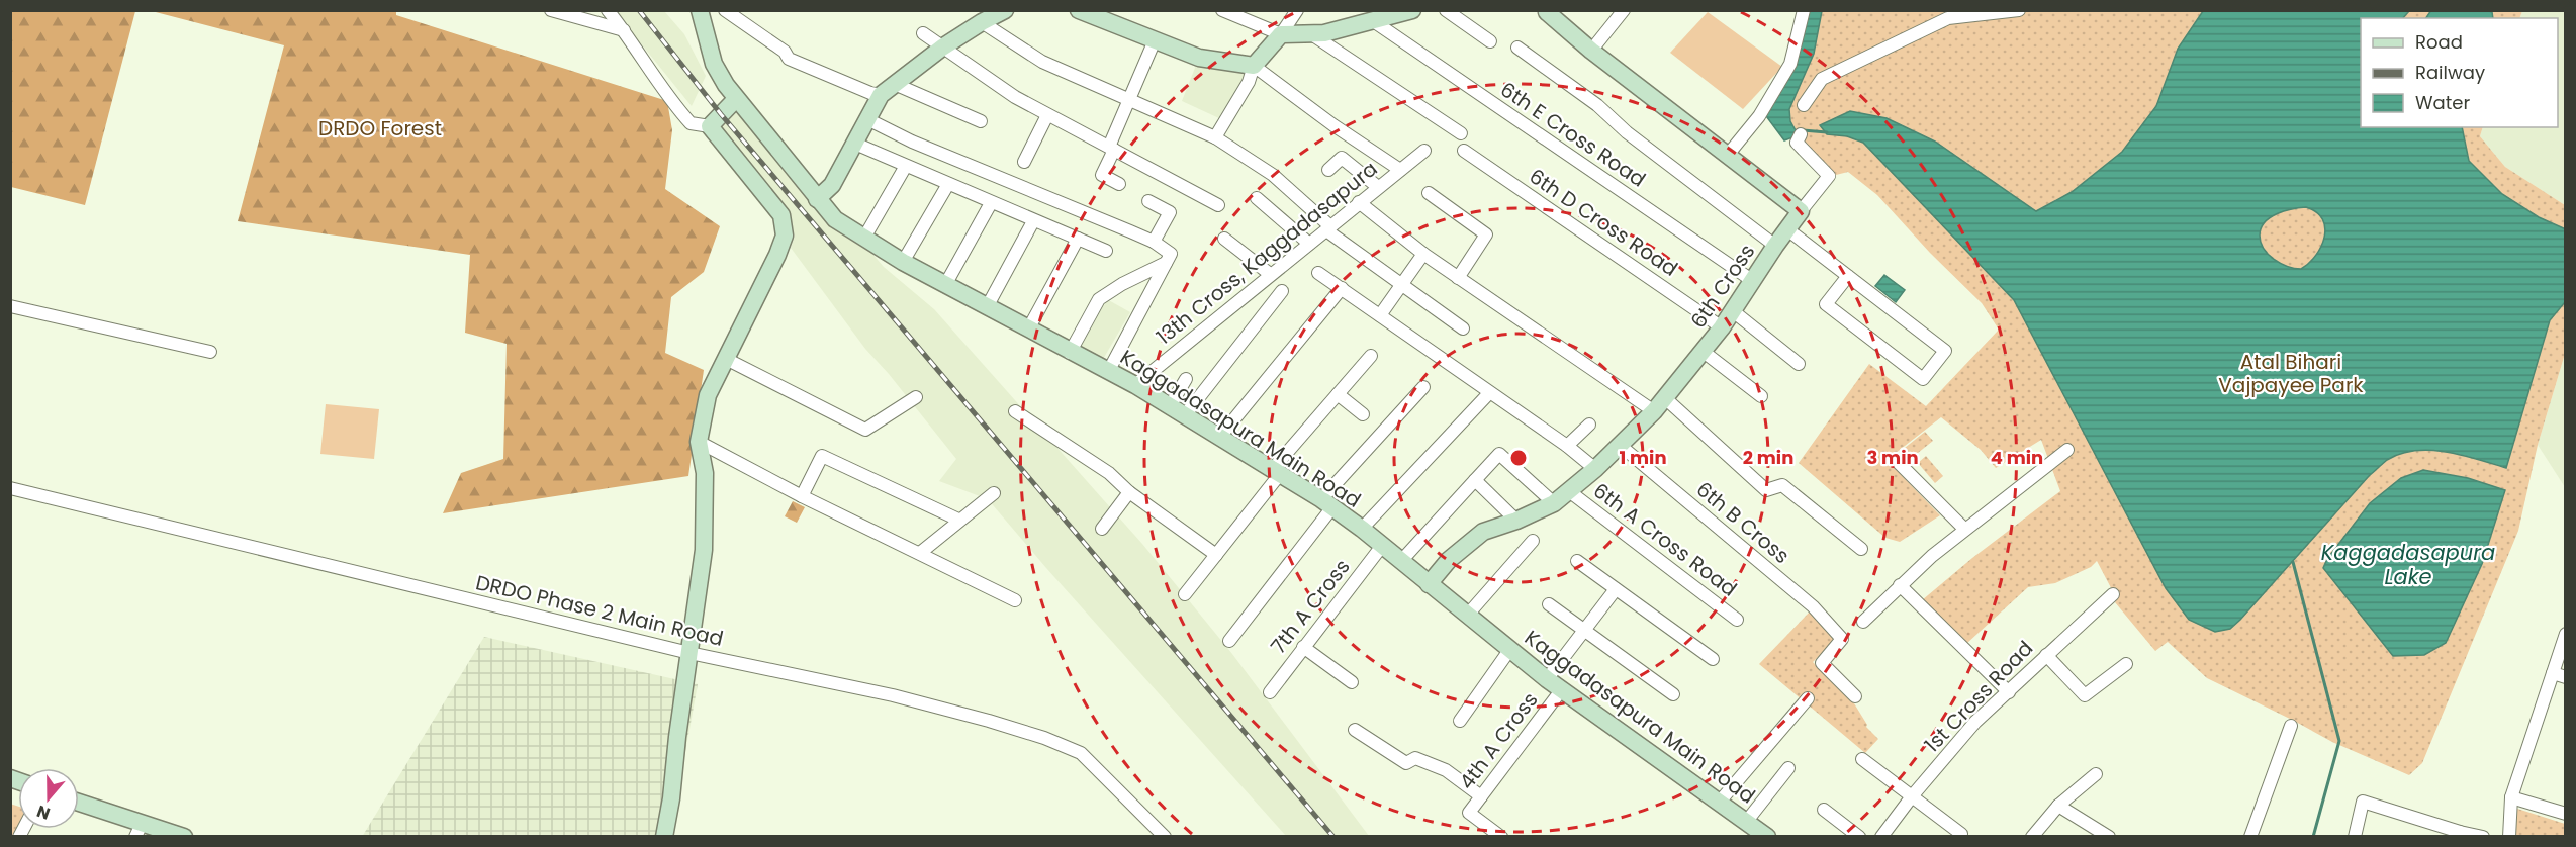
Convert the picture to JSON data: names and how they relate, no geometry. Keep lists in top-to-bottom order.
{
  "streets": {
    "street": [
      "6th E Cross Road",
      "6th D Cross Road",
      "13th Cross, Kaggadasapura",
      "6th Cross",
      "Kaggadasapura Main Road",
      "6th B Cross",
      "6th A Cross Road",
      "7th A Cross",
      "DRDO Phase 2 Main Road",
      "1st Cross Road",
      "4th A Cross"
    ]
  },
  "crossings": [
    ["6th E Cross Road", "6th Cross"],
    ["6th D Cross Road", "6th Cross"],
    ["13th Cross, Kaggadasapura", "Kaggadasapura Main Road"],
    ["6th Cross", "Kaggadasapura Main Road"],
    ["6th Cross", "6th B Cross"],
    ["6th Cross", "6th A Cross Road"],
    ["Kaggadasapura Main Road", "7th A Cross"],
    ["Kaggadasapura Main Road", "4th A Cross"]
  ],
  "water": ["Kaggadasapura Lake"],
  "parks": ["DRDO Forest", "Atal Bihari Vajpayee Park"],
  "legend": ["Road", "Railway", "Water"],
  "north": "bottom",
  "rings": [
    "1 min",
    "2 min",
    "3 min",
    "4 min"
  ]
}
